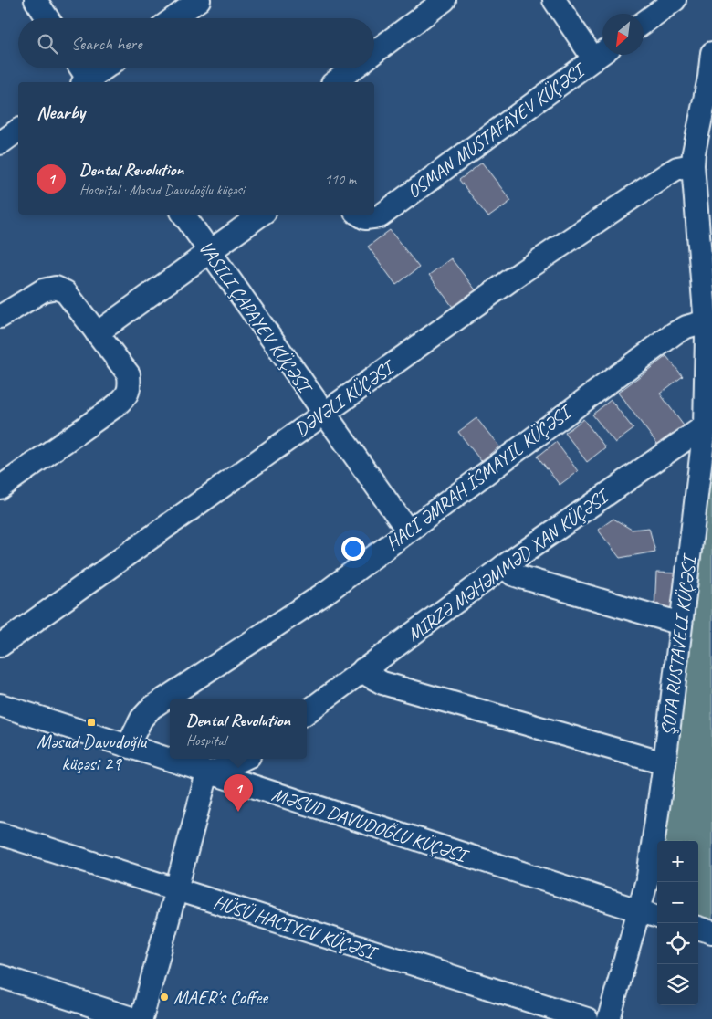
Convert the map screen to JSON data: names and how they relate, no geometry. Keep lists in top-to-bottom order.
{
  "streets": {
    "street": [
      "OSMAN MUSTAFAYEV KÜÇƏSI",
      "VASILI ÇAPAYEV KÜÇƏSI",
      "DƏVƏLI KÜÇƏSI",
      "MIRZƏ MƏHƏMMƏD XAN KÜÇƏSI",
      "ŞOTA RUSTAVELI KÜÇƏSI",
      "MƏSUD DAVUDOĞLU KÜÇƏSI"
    ]
  },
  "crossings": [
    ["VASILI ÇAPAYEV KÜÇƏSI", "DƏVƏLI KÜÇƏSI"],
    ["DƏVƏLI KÜÇƏSI", "ŞOTA RUSTAVELI KÜÇƏSI"],
    ["MIRZƏ MƏHƏMMƏD XAN KÜÇƏSI", "ŞOTA RUSTAVELI KÜÇƏSI"],
    ["ŞOTA RUSTAVELI KÜÇƏSI", "MƏSUD DAVUDOĞLU KÜÇƏSI"]
  ],
  "places": {
    "transit": ["Məsud Davudoğlu küçəsi 29"],
    "other": ["MAER's Coffee"]
  },
  "north": "bottom left",
  "page": {
    "search": "Search here",
    "heading": "Nearby",
    "list": [
      {
        "mark": "1",
        "name": "Dental Revolution",
        "note": "Hospital · Məsud Davudoğlu küçəsi",
        "value": "110 m"
      }
    ],
    "popup": ["Dental Revolution", "Hospital"],
    "pins": "1",
    "map_buttons": ["+", "−"]
  }
}
